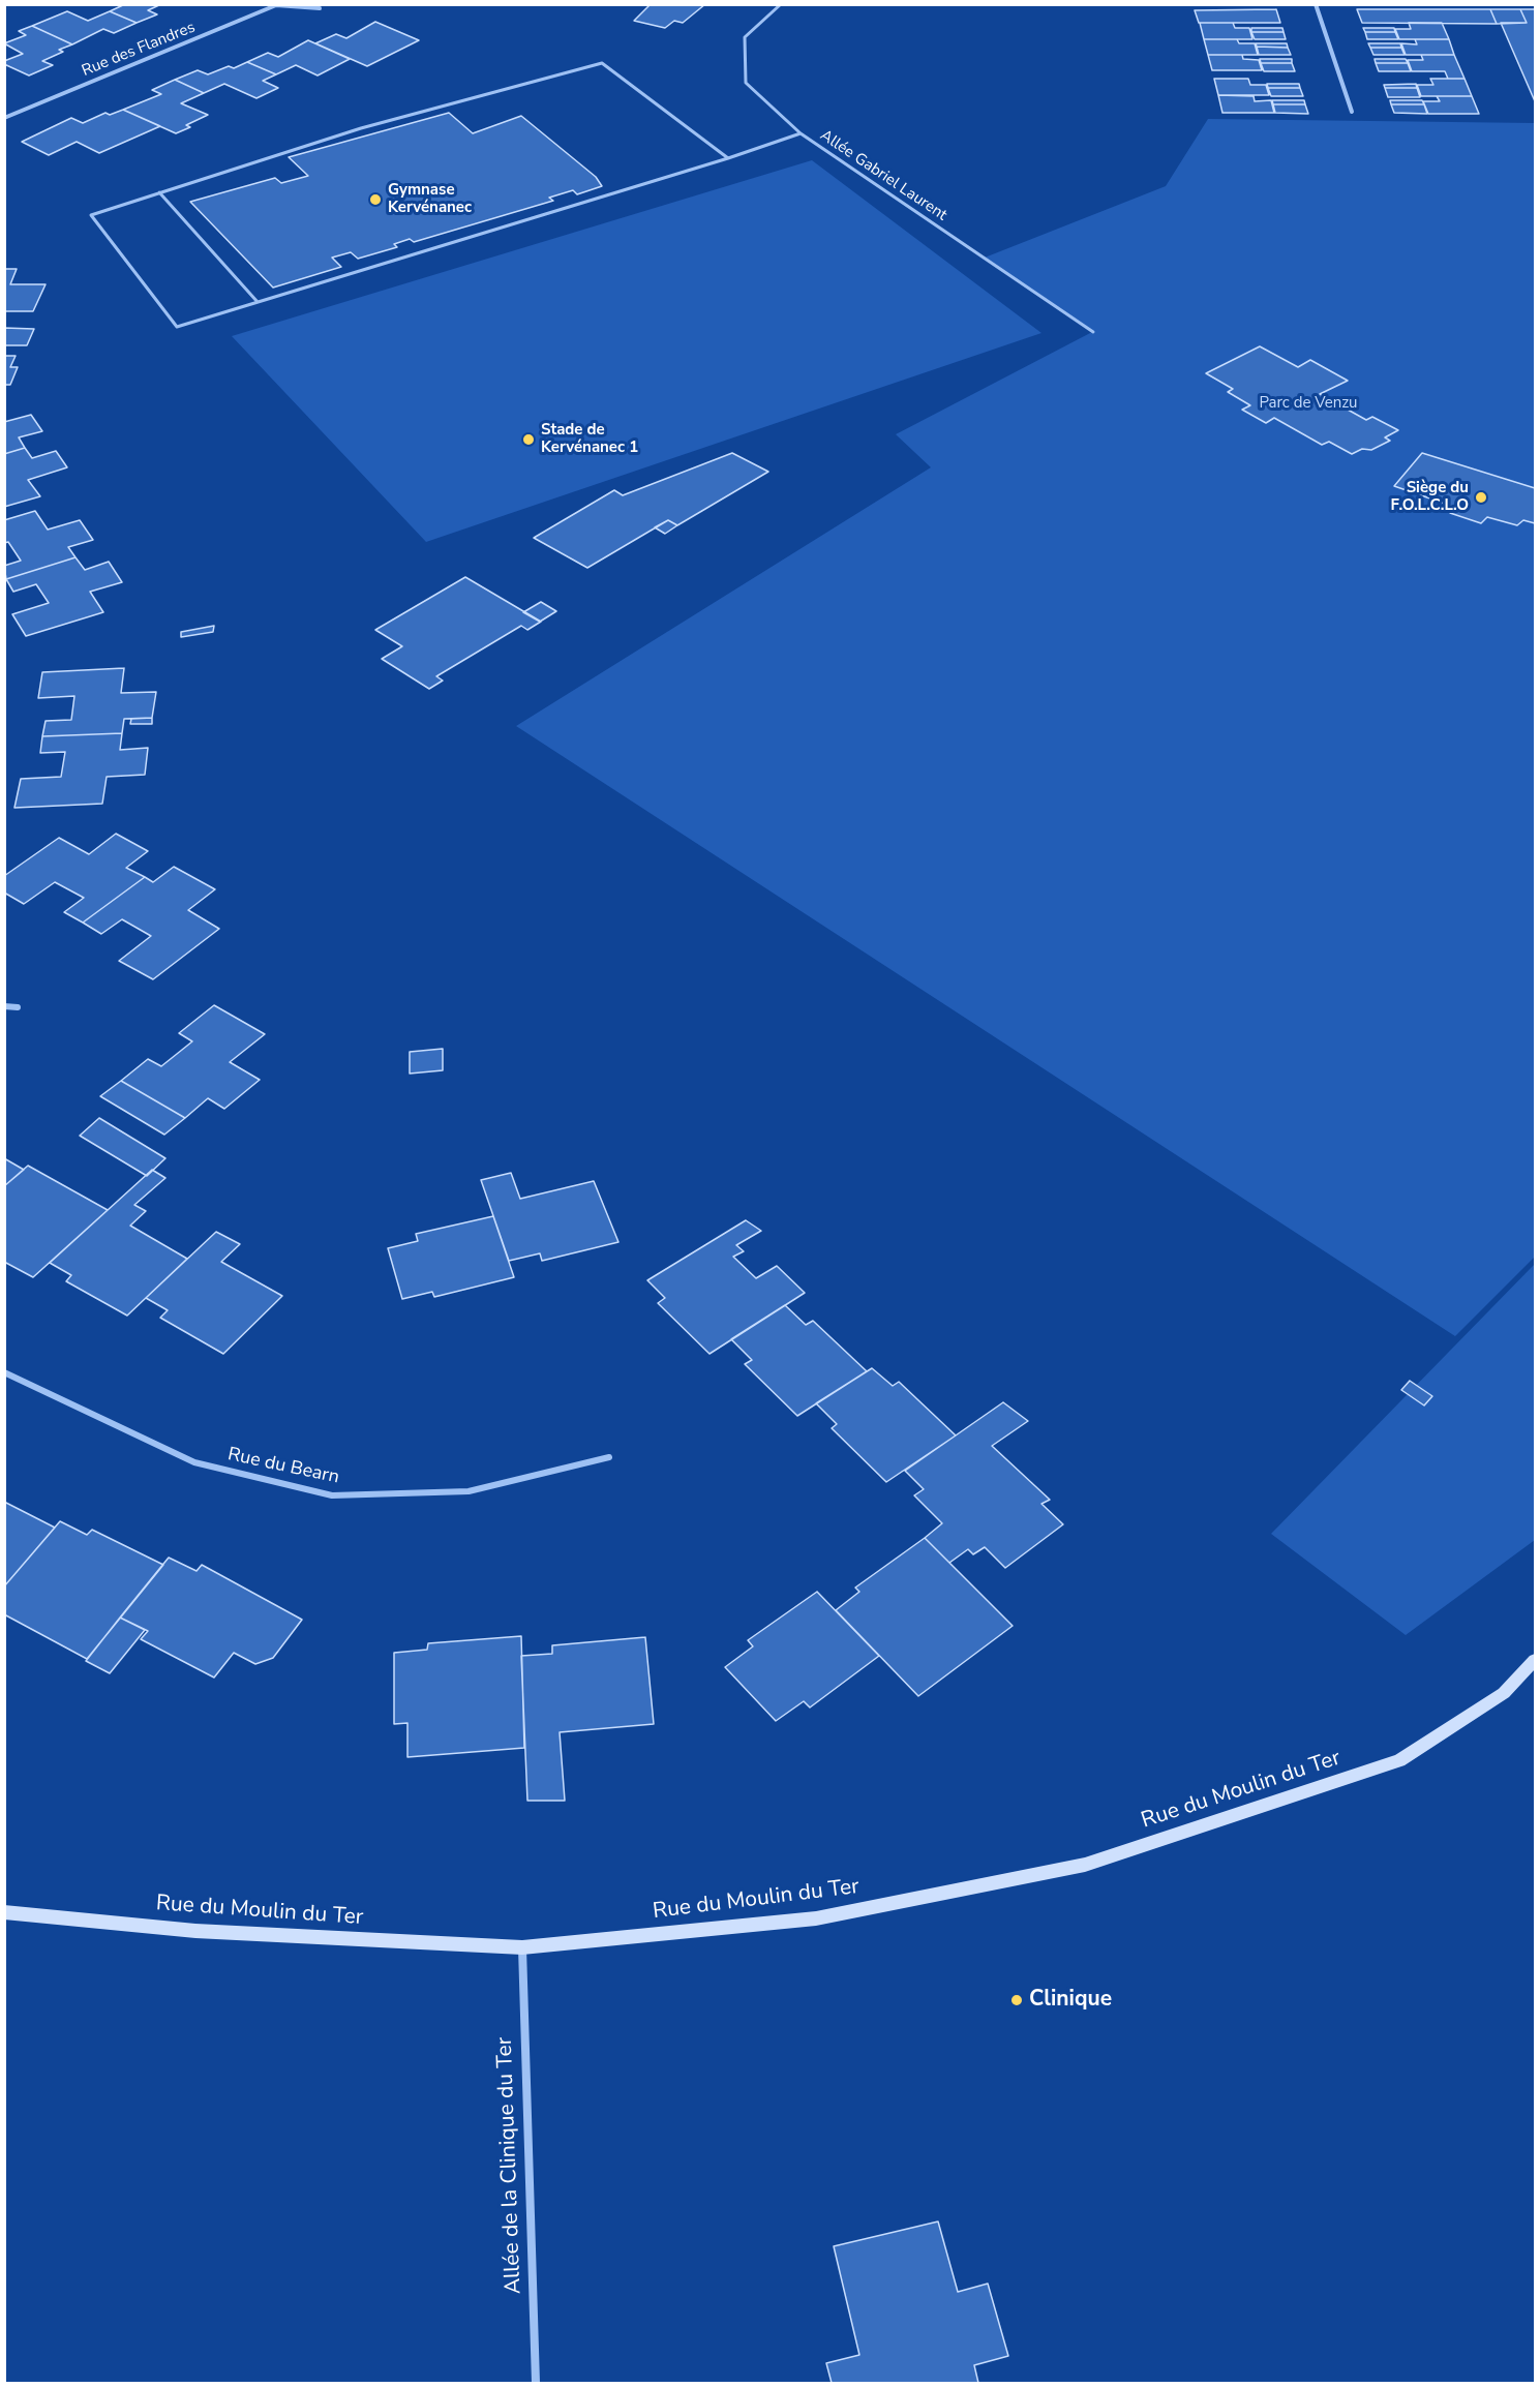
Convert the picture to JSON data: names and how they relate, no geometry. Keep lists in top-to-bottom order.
{
  "streets": {
    "street": [
      "Rue des Flandres",
      "Rue du Bearn",
      "Rue du Moulin du Ter",
      "Allée de la Clinique du Ter"
    ],
    "lane": ["Allée Gabriel Laurent"]
  },
  "crossings": [
    ["Rue du Moulin du Ter", "Allée de la Clinique du Ter"]
  ],
  "parks": ["Parc de Venzu"],
  "places": [
    "Gymnase Kervénanec",
    "Stade de Kervénanec 1",
    "Siège du F.O.L.C.L.O",
    "Clinique"
  ]
}
